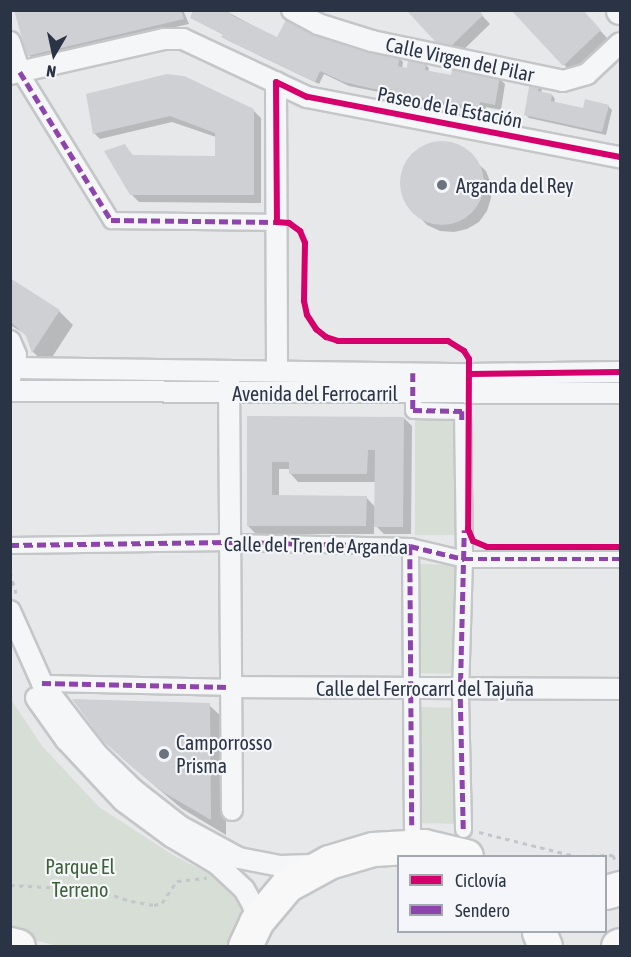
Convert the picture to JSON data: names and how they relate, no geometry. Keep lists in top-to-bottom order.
{
  "streets": {
    "street": [
      "Calle Virgen del Pilar",
      "Paseo de la Estación",
      "Avenida del Ferrocarril",
      "Calle del Tren de Arganda",
      "Calle del Ferrocarrl del Tajuña"
    ]
  },
  "parks": ["Parque El Terreno"],
  "places": ["Arganda del Rey", "Camporrosso Prisma"],
  "legend": ["Ciclovía", "Sendero"],
  "north": "bottom"
}
